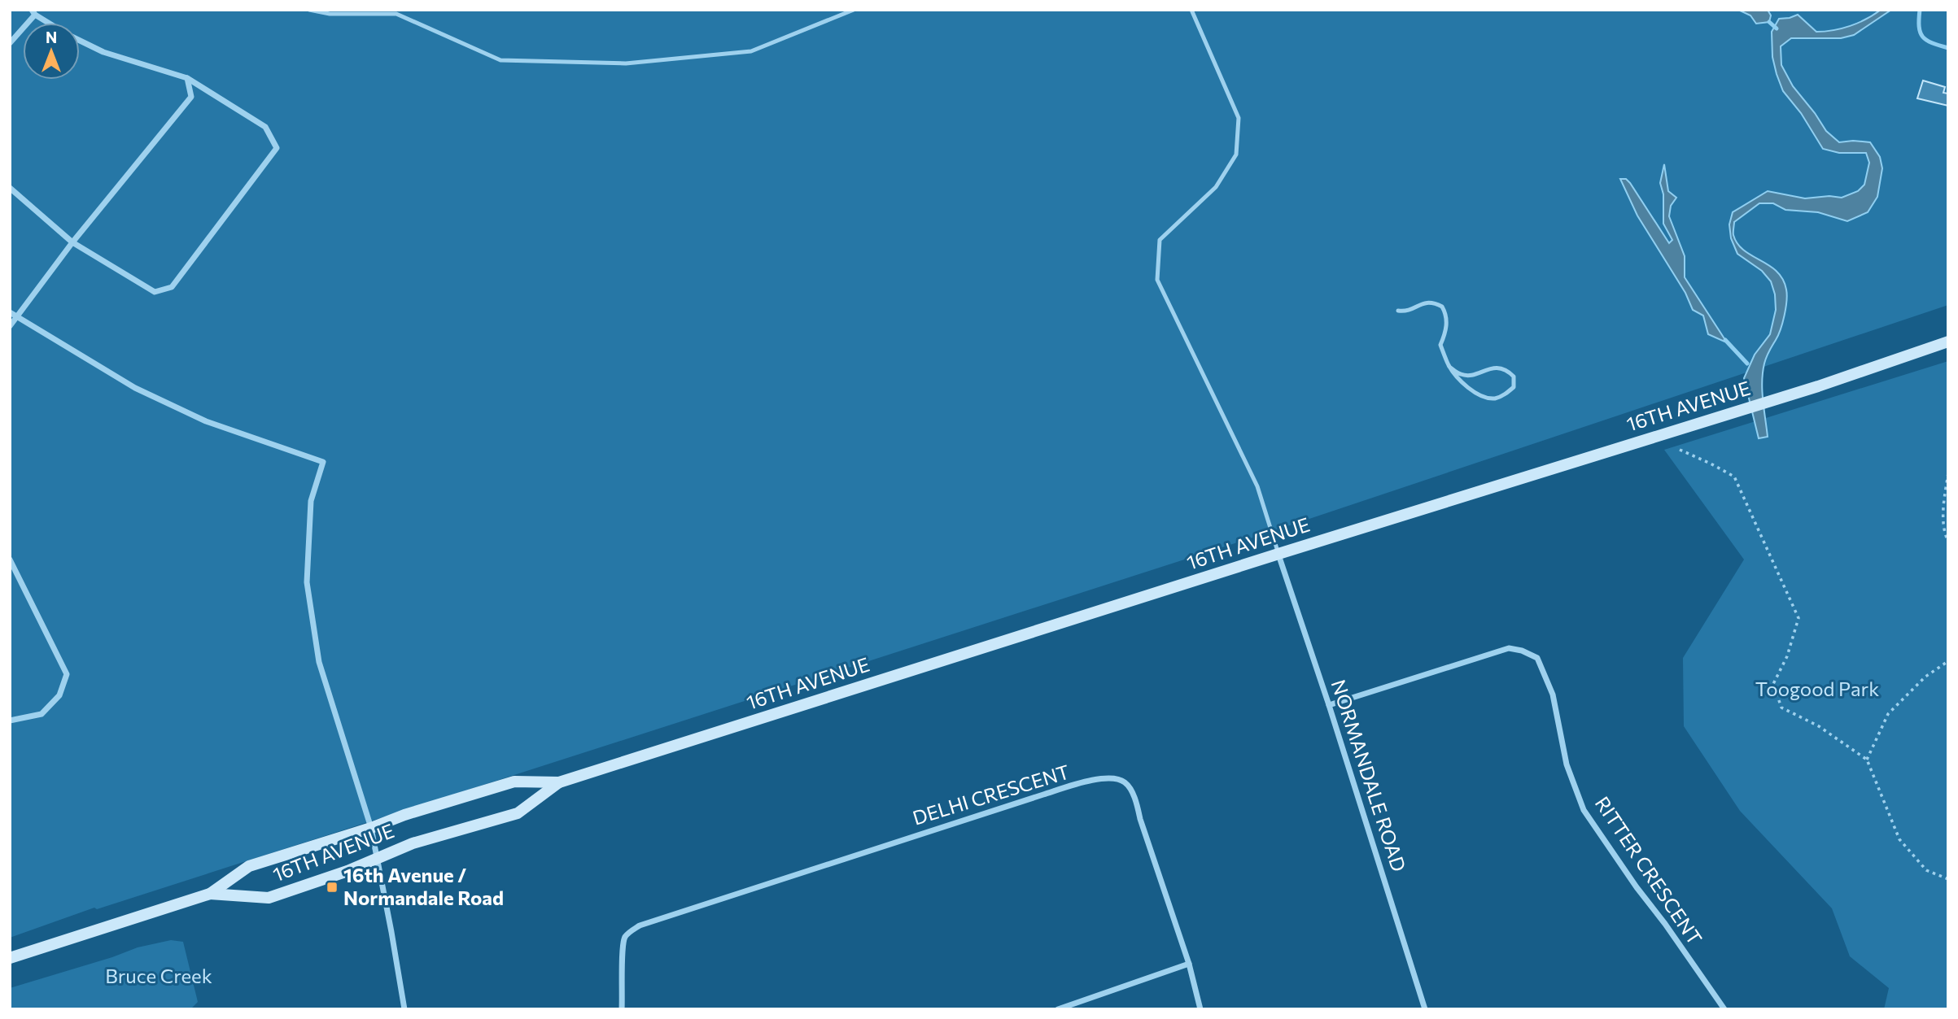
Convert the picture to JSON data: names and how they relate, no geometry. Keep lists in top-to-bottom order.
{
  "streets": {
    "main road": ["16TH AVENUE"],
    "street": ["NORMANDALE ROAD", "DELHI CRESCENT", "RITTER CRESCENT"]
  },
  "crossings": [
    ["16TH AVENUE", "NORMANDALE ROAD"],
    ["NORMANDALE ROAD", "RITTER CRESCENT"]
  ],
  "parks": ["Toogood Park", "Bruce Creek"],
  "places": {
    "transit": ["16th Avenue / Normandale Road"]
  },
  "north": "top"
}
